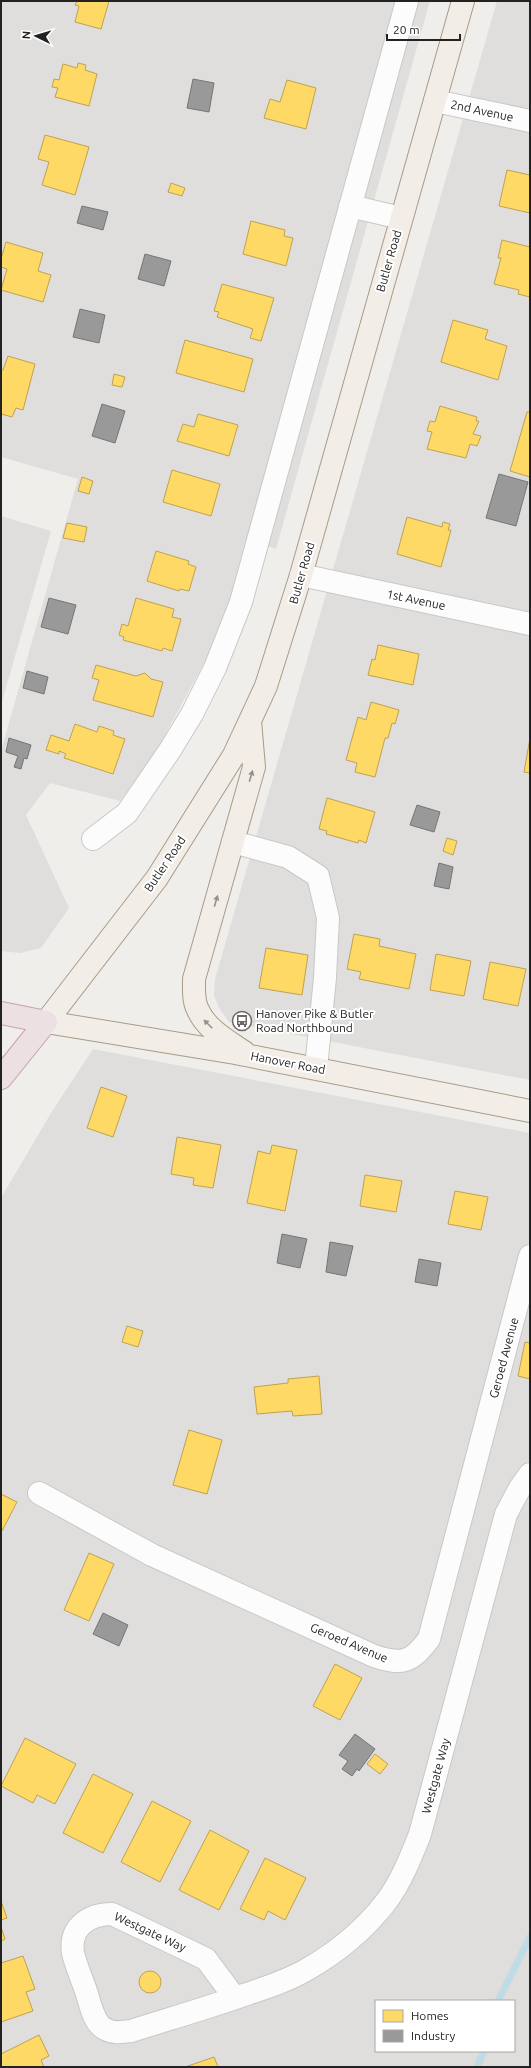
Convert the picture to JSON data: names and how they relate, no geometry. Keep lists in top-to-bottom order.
{
  "streets": {
    "highway": ["Butler Road"],
    "main road": ["Hanover Road"],
    "street": [
      "2nd Avenue",
      "1st Avenue",
      "Geroed Avenue",
      "Westgate Way"
    ]
  },
  "crossings": [
    ["2nd Avenue", "Butler Road"],
    ["Butler Road", "1st Avenue"],
    ["Butler Road", "Hanover Road"]
  ],
  "places": {
    "bus stop": ["Hanover Pike & Butler Road Northbound"]
  },
  "legend": ["Homes", "Industry"],
  "scale_bar": "20 m",
  "north": "left"
}
